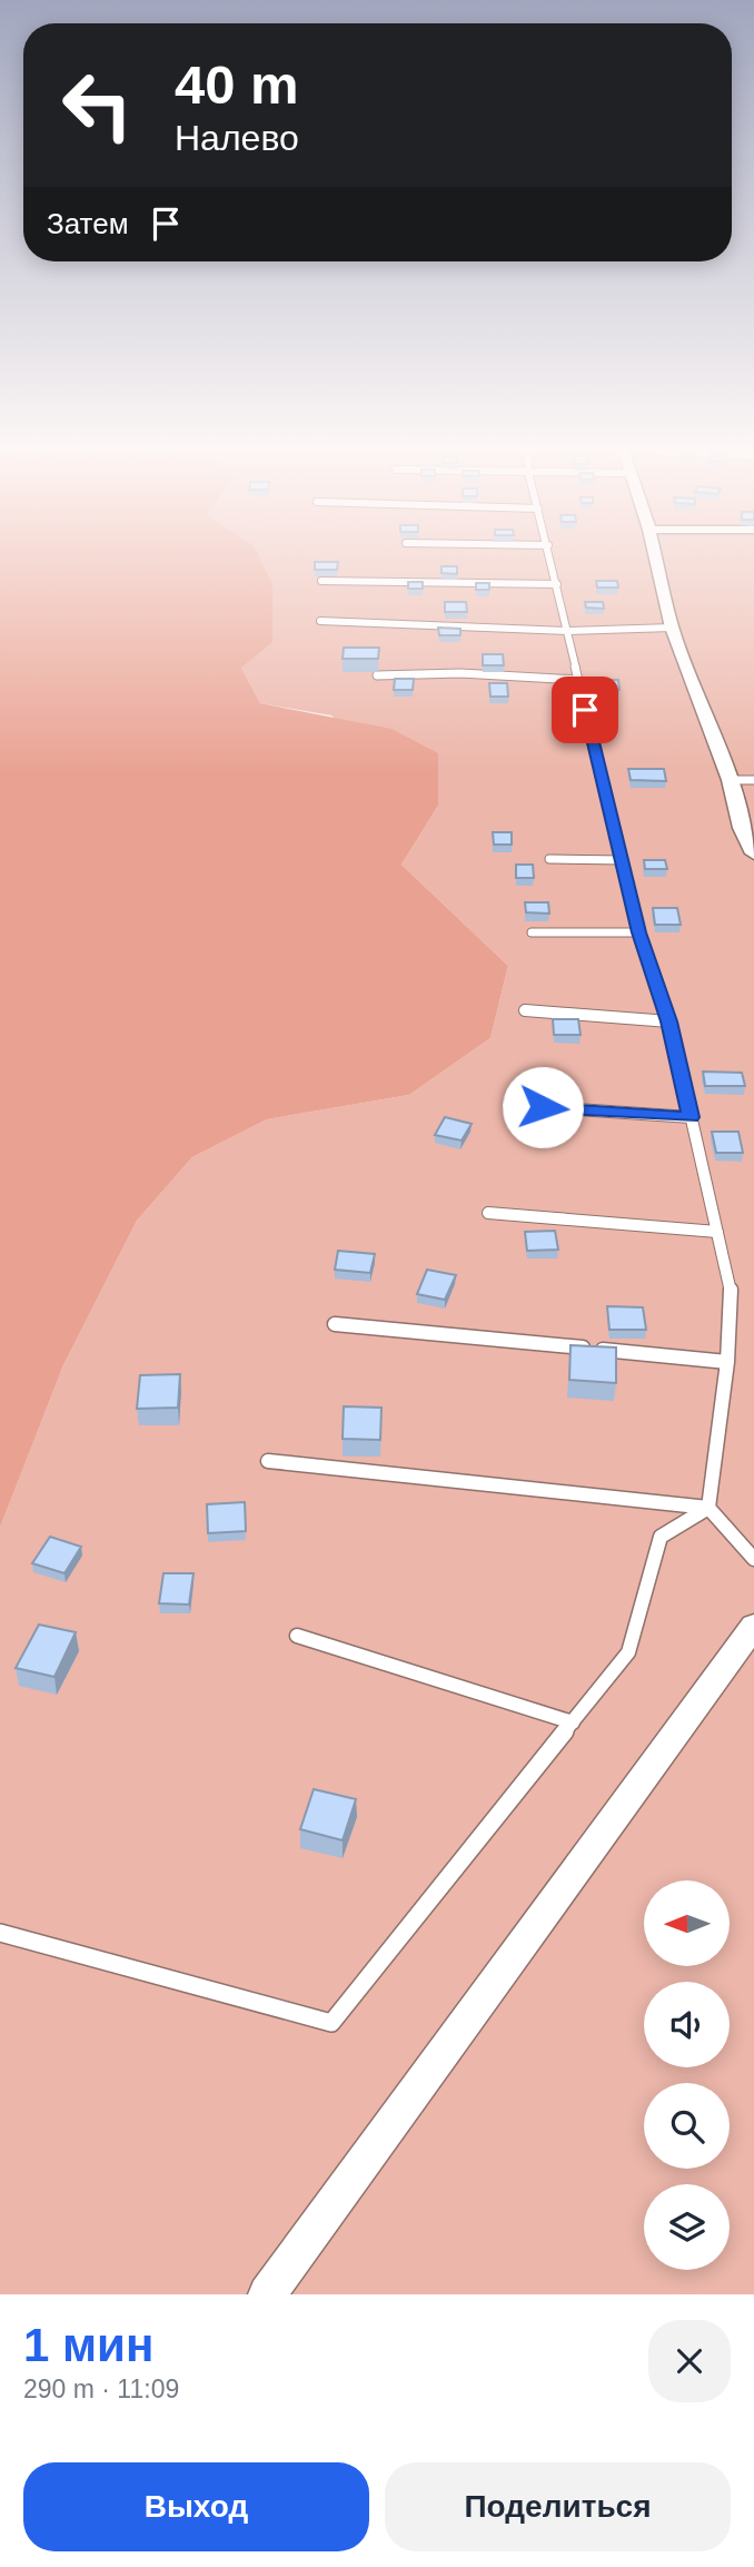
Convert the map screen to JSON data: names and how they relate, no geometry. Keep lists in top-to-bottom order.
{
  "north": "left",
  "page": {
    "turn": ["40 m", "Налево"],
    "then": "Затем",
    "heading": ["1 мин", "290 m · 11:09"],
    "buttons": ["Выход", "Поделиться"]
  }
}
